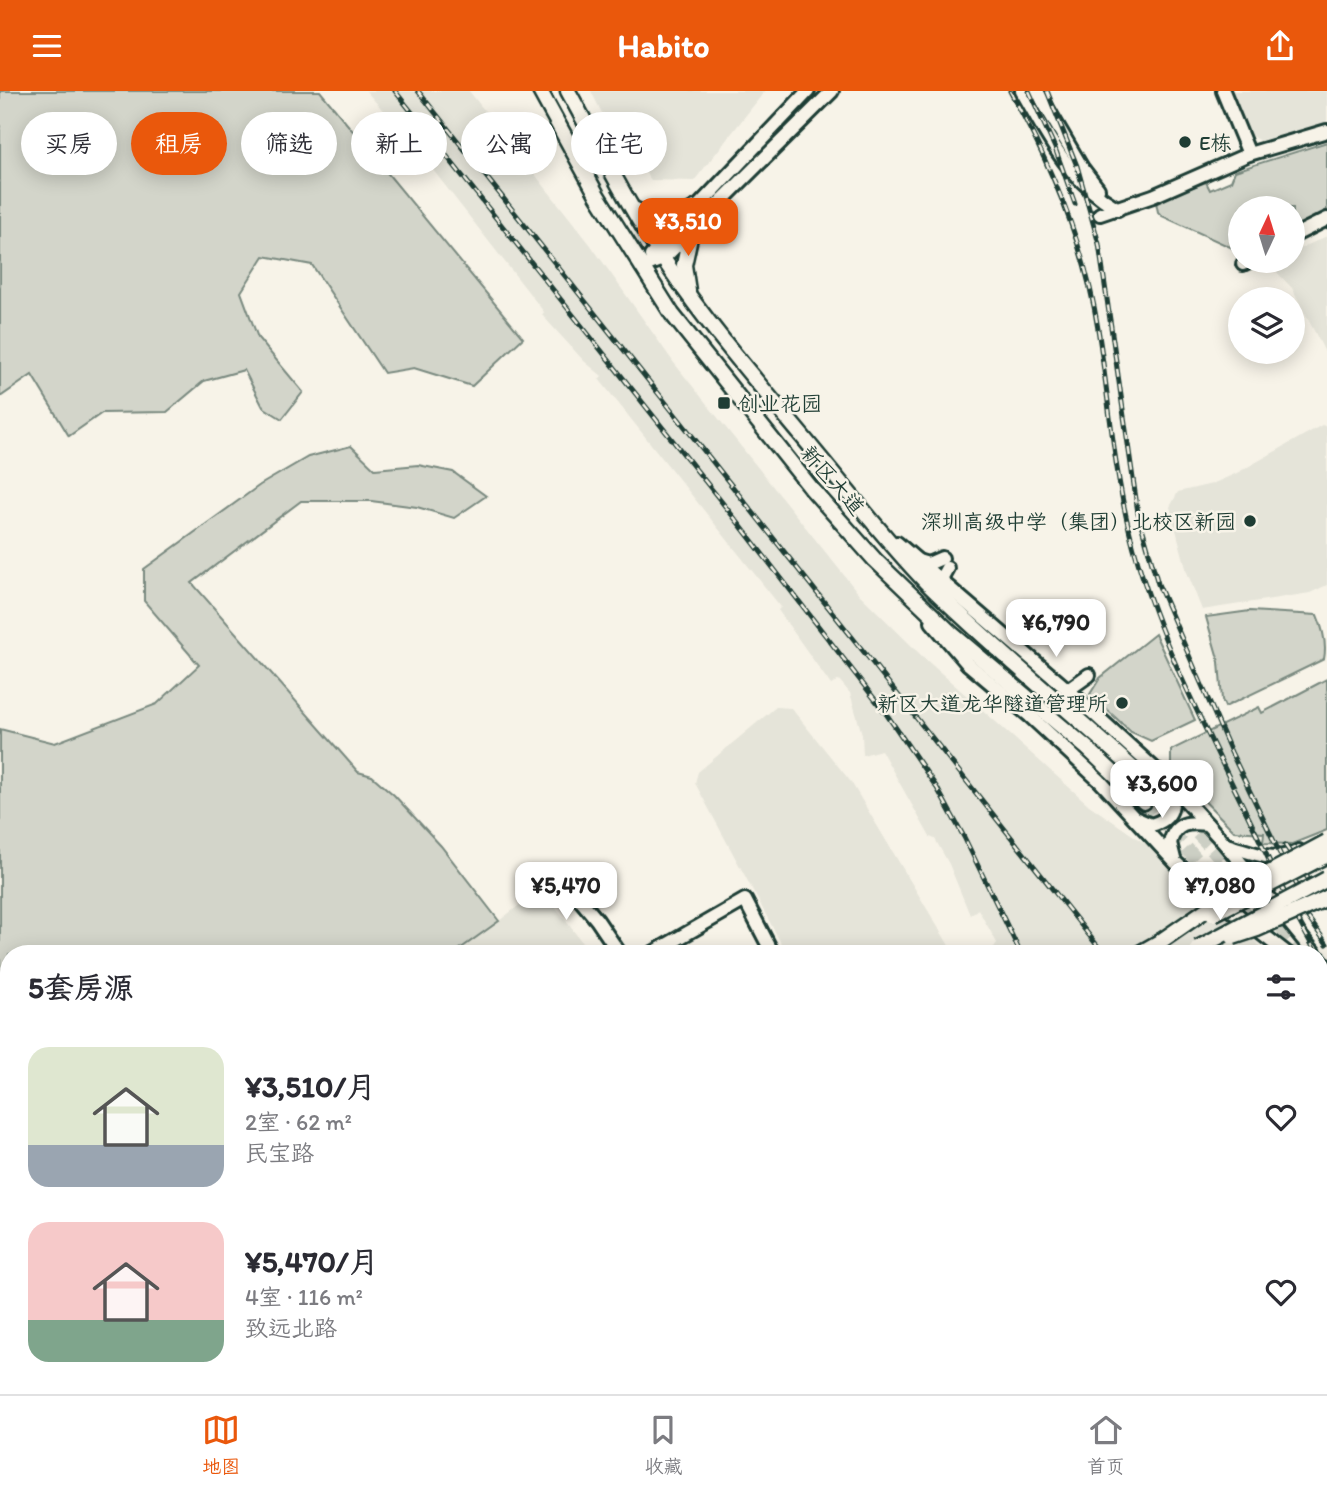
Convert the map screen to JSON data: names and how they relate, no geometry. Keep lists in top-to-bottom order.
{
  "streets": {
    "main road": ["新区大道"]
  },
  "places": {
    "other": ["E栋", "深圳高级中学（集团）北校区新园", "新区大道龙华隧道管理所"],
    "transit": ["创业花园"]
  },
  "north": "top",
  "page": {
    "header": "Habito",
    "chip": [
      "买房",
      "租房",
      "筛选",
      "新上",
      "公寓",
      "住宅"
    ],
    "price": [
      "¥3,510",
      "¥6,790",
      "¥3,600",
      "¥5,470",
      "¥7,080"
    ],
    "heading": "5套房源",
    "list": [
      {
        "name": "¥3,510/月",
        "note": "2室 · 62 m² · 民宝路"
      },
      {
        "name": "¥5,470/月",
        "note": "4室 · 116 m² · 致远北路"
      }
    ],
    "tabs": ["地图", "收藏", "首页"]
  }
}
